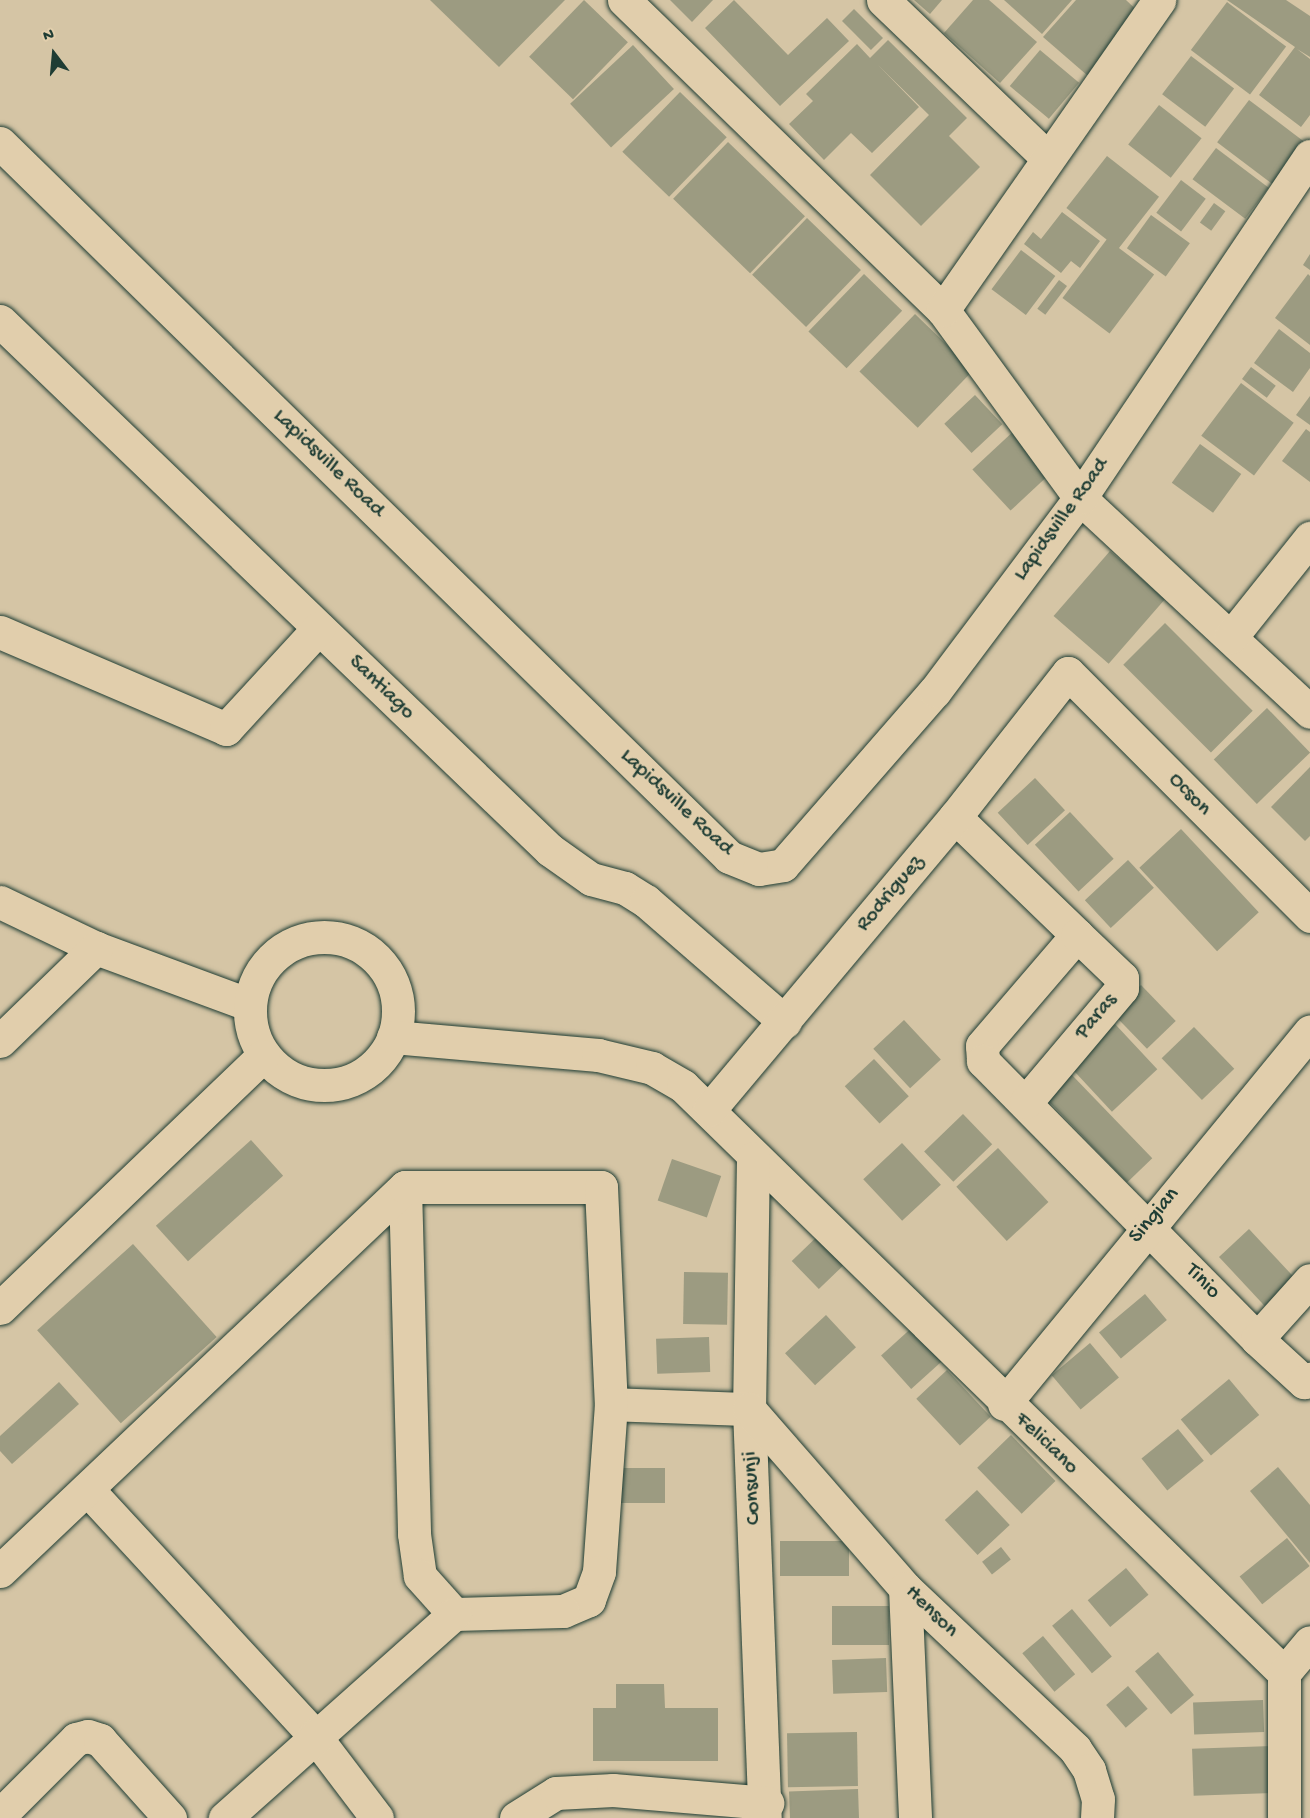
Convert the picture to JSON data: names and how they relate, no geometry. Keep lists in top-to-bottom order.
{
  "streets": {
    "street": [
      "Lapidsville Road",
      "Santiago",
      "Ocson",
      "Rodriguez",
      "Paras",
      "Singian",
      "Tinio",
      "Feliciano",
      "Consunji",
      "Henson"
    ]
  },
  "crossings": [
    ["Santiago", "Rodriguez"],
    ["Ocson", "Rodriguez"],
    ["Rodriguez", "Paras"],
    ["Rodriguez", "Feliciano"],
    ["Singian", "Tinio"],
    ["Singian", "Feliciano"],
    ["Feliciano", "Consunji"],
    ["Consunji", "Henson"]
  ],
  "north": "top"
}
